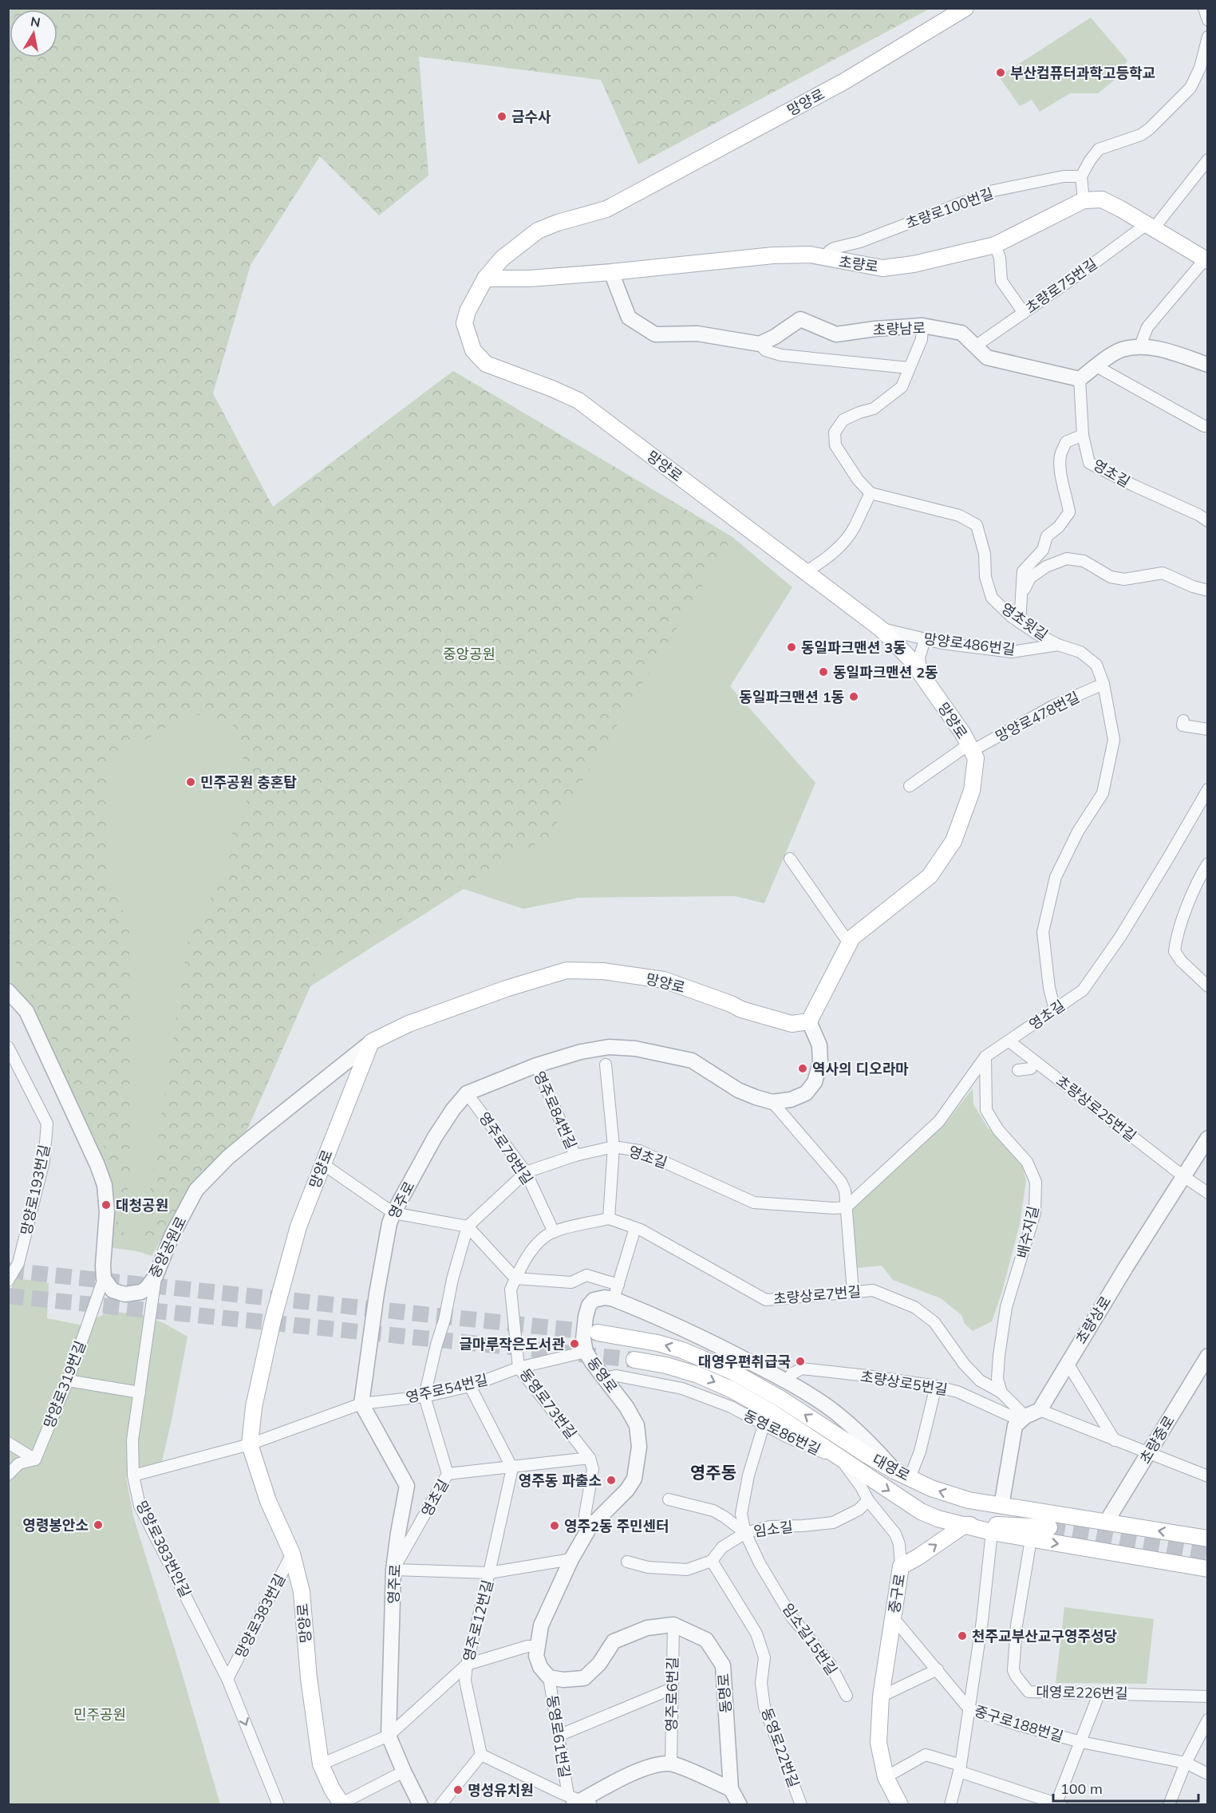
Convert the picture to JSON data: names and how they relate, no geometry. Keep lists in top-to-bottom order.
{
  "streets": {
    "main road": [
      "망양로",
      "초량로",
      "대영로",
      "중구로"
    ],
    "street": [
      "초량로100번길",
      "초량로75번길",
      "초량남로",
      "영초길",
      "영초윗길",
      "망양로486번길",
      "망양로478번길",
      "초량상로25번길",
      "영주로84번길",
      "영주로78번길",
      "망양로193번길",
      "영주로",
      "배수지길",
      "중앙공원로",
      "초량상로7번길",
      "초량상로",
      "동영로",
      "초량상로5번길",
      "망양로319번길",
      "영주로54번길",
      "동영로73번길",
      "동영로86번길",
      "초량중로",
      "임소길",
      "망양로383번안길",
      "망양로383번길",
      "영주로12번길",
      "임소길15번길",
      "대영로226번길",
      "동명로",
      "영주로6번길",
      "중구로188번길",
      "동영로61번길",
      "동영로22번길"
    ]
  },
  "crossings": [
    ["망양로", "초량로"],
    ["망양로", "망양로486번길"],
    ["망양로", "망양로478번길"],
    ["망양로", "영주로"],
    ["망양로", "중앙공원로"],
    ["망양로", "영주로54번길"],
    ["망양로", "망양로383번길"],
    ["초량로100번길", "초량로"],
    ["초량로75번길", "초량남로"],
    ["초량남로", "영초길"],
    ["영초길", "영초윗길"],
    ["영초길", "초량상로25번길"],
    ["영초길", "영주로84번길"],
    ["영초길", "영주로78번길"],
    ["영초길", "영주로"],
    ["영초길", "배수지길"],
    ["영초길", "영주로54번길"],
    ["영초윗길", "망양로486번길"],
    ["영초윗길", "망양로478번길"],
    ["초량상로25번길", "초량상로"],
    ["영주로84번길", "영주로"],
    ["영주로78번길", "영주로"],
    ["영주로78번길", "동영로73번길"],
    ["영주로", "영주로54번길"],
    ["배수지길", "초량상로7번길"],
    ["중앙공원로", "망양로319번길"],
    ["중앙공원로", "망양로383번안길"],
    ["초량상로7번길", "초량상로5번길"],
    ["초량상로7번길", "동영로73번길"],
    ["동영로", "영주로54번길"],
    ["동영로", "동영로86번길"],
    ["동영로", "동영로61번길"],
    ["영주로54번길", "동영로73번길"],
    ["동영로86번길", "대영로"],
    ["초량중로", "대영로"],
    ["대영로", "중구로"],
    ["대영로", "대영로226번길"],
    ["임소길", "임소길15번길"],
    ["임소길", "동영로22번길"],
    ["망양로383번안길", "망양로383번길"],
    ["중구로", "중구로188번길"],
    ["동명로", "영주로6번길"]
  ],
  "districts": ["영주동"],
  "parks": ["중앙공원", "민주공원"],
  "places": [
    "부산컴퓨터과학고등학교",
    "금수사",
    "동일파크맨션 3동",
    "동일파크맨션 2동",
    "동일파크맨션 1동",
    "민주공원 충혼탑",
    "역사의 디오라마",
    "대청공원",
    "글마루작은도서관",
    "대영우편취급국",
    "영주동 파출소",
    "영령봉안소",
    "영주2동 주민센터",
    "천주교부산교구영주성당",
    "명성유치원"
  ],
  "scale_bar": "100 m",
  "north": "top"
}
